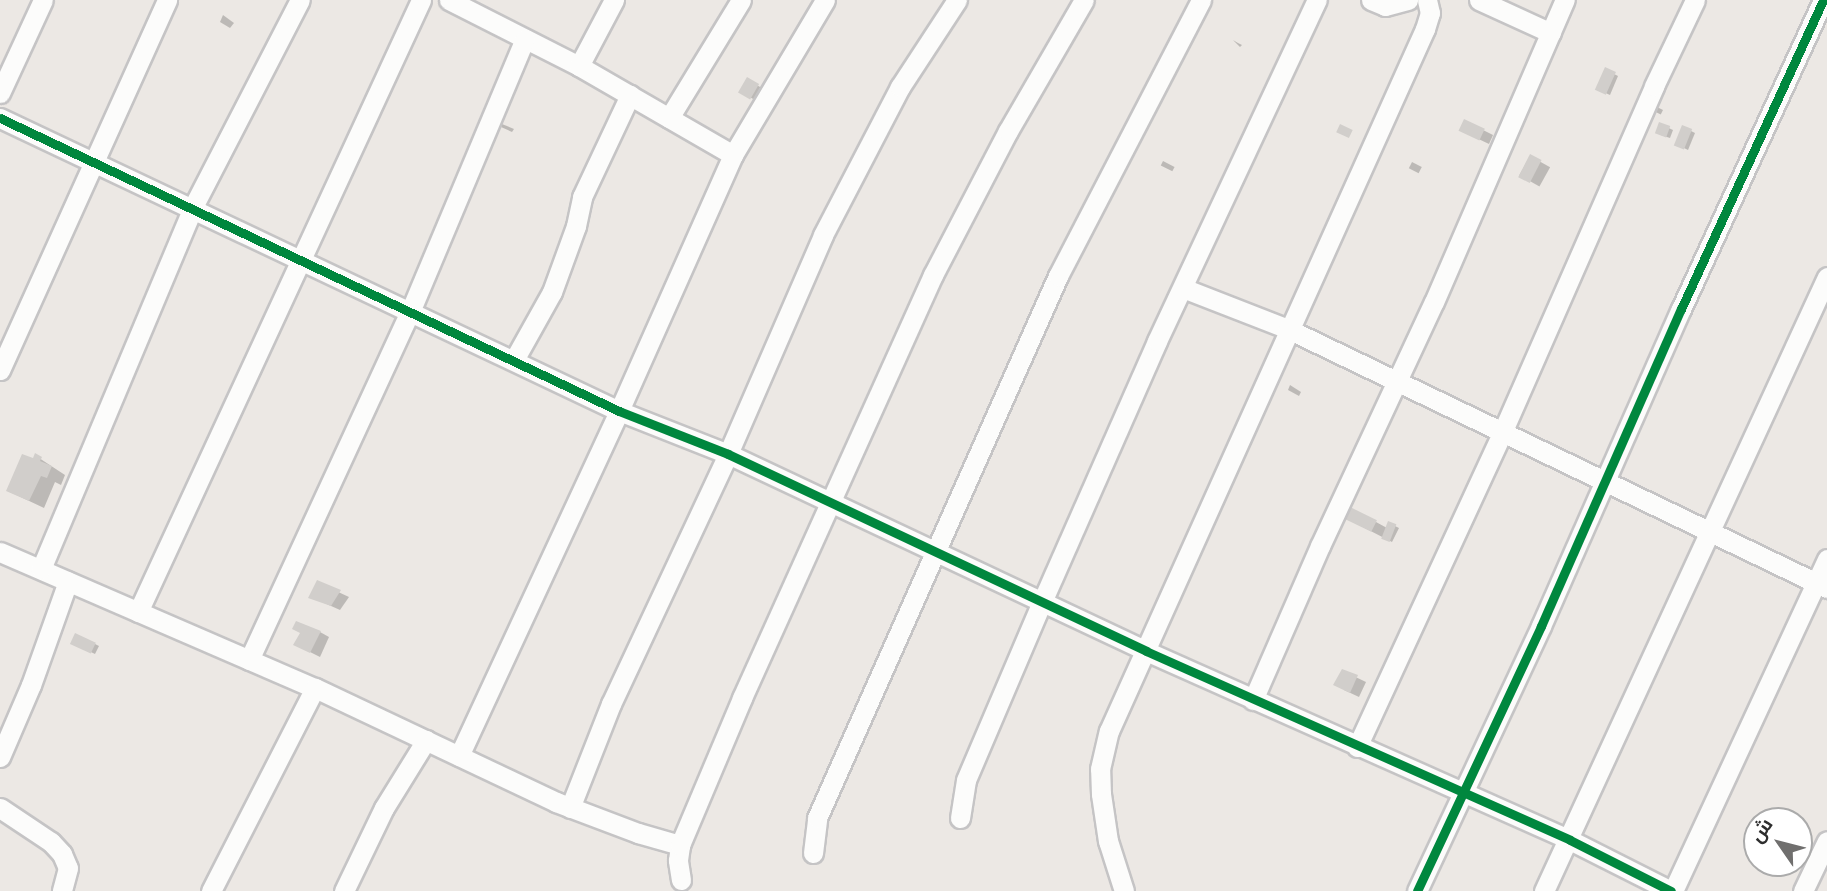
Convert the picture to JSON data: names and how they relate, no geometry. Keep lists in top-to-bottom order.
{
  "north": "top left"
}
